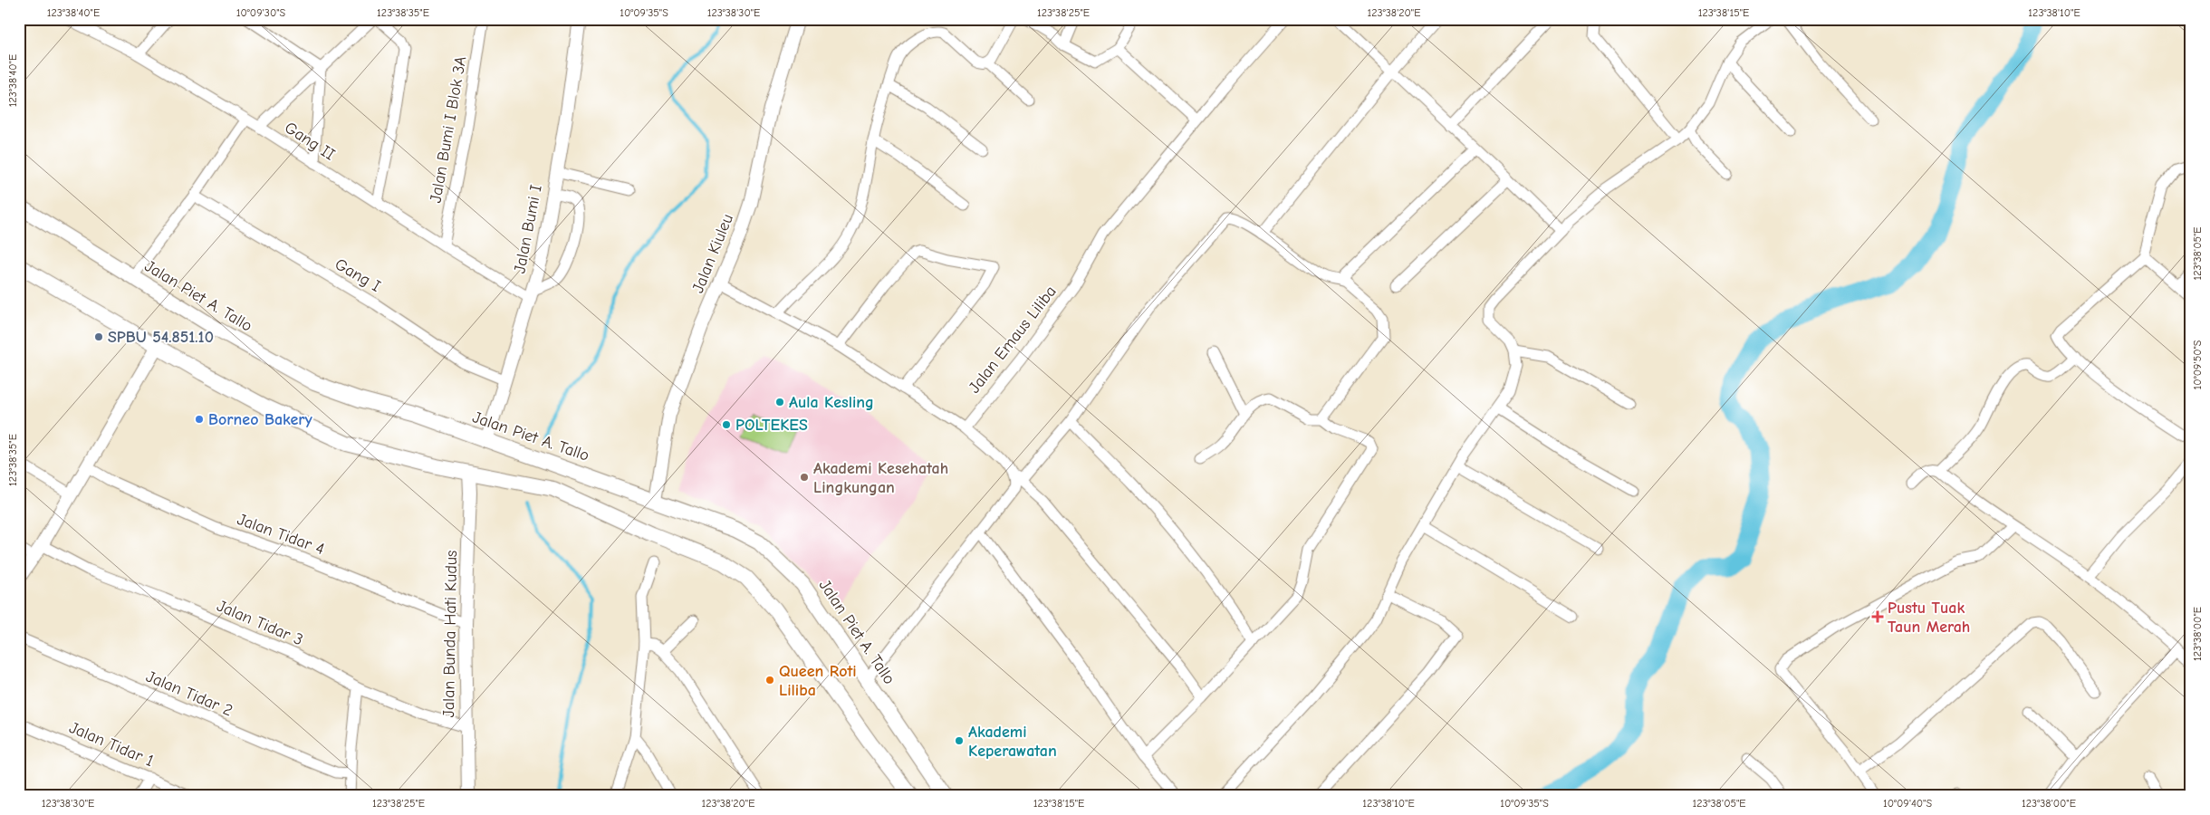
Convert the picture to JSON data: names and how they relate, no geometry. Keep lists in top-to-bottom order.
{
  "streets": {
    "main road": ["Jalan Piet A. Tallo"],
    "street": [
      "Jalan Bumi I Blok 3A",
      "Gang II",
      "Jalan Bumi I",
      "Jalan Kiuleu",
      "Gang I",
      "Jalan Emaus Liliba",
      "Jalan Tidar 4",
      "Jalan Tidar 3",
      "Jalan Bunda Hati Kudus",
      "Jalan Tidar 2",
      "Jalan Tidar 1"
    ]
  },
  "crossings": [
    ["Jalan Bumi I Blok 3A", "Gang II"],
    ["Gang II", "Jalan Bumi I"],
    ["Jalan Bumi I", "Gang I"],
    ["Jalan Bumi I", "Jalan Piet A. Tallo"],
    ["Jalan Kiuleu", "Jalan Piet A. Tallo"],
    ["Jalan Tidar 4", "Jalan Bunda Hati Kudus"],
    ["Jalan Tidar 3", "Jalan Bunda Hati Kudus"]
  ],
  "places": {
    "other": [
      "SPBU 54.851.10",
      "Aula Kesling",
      "Borneo Bakery",
      "POLTEKES",
      "Akademi Kesehatah Lingkungan",
      "Queen Roti Liliba",
      "Akademi Keperawatan"
    ],
    "health": ["Pustu Tuak Taun Merah"]
  },
  "coordinates": [
    "123°38'40\"E",
    "10°09'30\"S",
    "123°38'35\"E",
    "10°09'35\"S",
    "123°38'30\"E",
    "123°38'25\"E",
    "123°38'20\"E",
    "123°38'15\"E",
    "123°38'10\"E",
    "123°38'05\"E",
    "10°09'50\"S",
    "123°38'00\"E",
    "10°09'40\"S"
  ]
}
